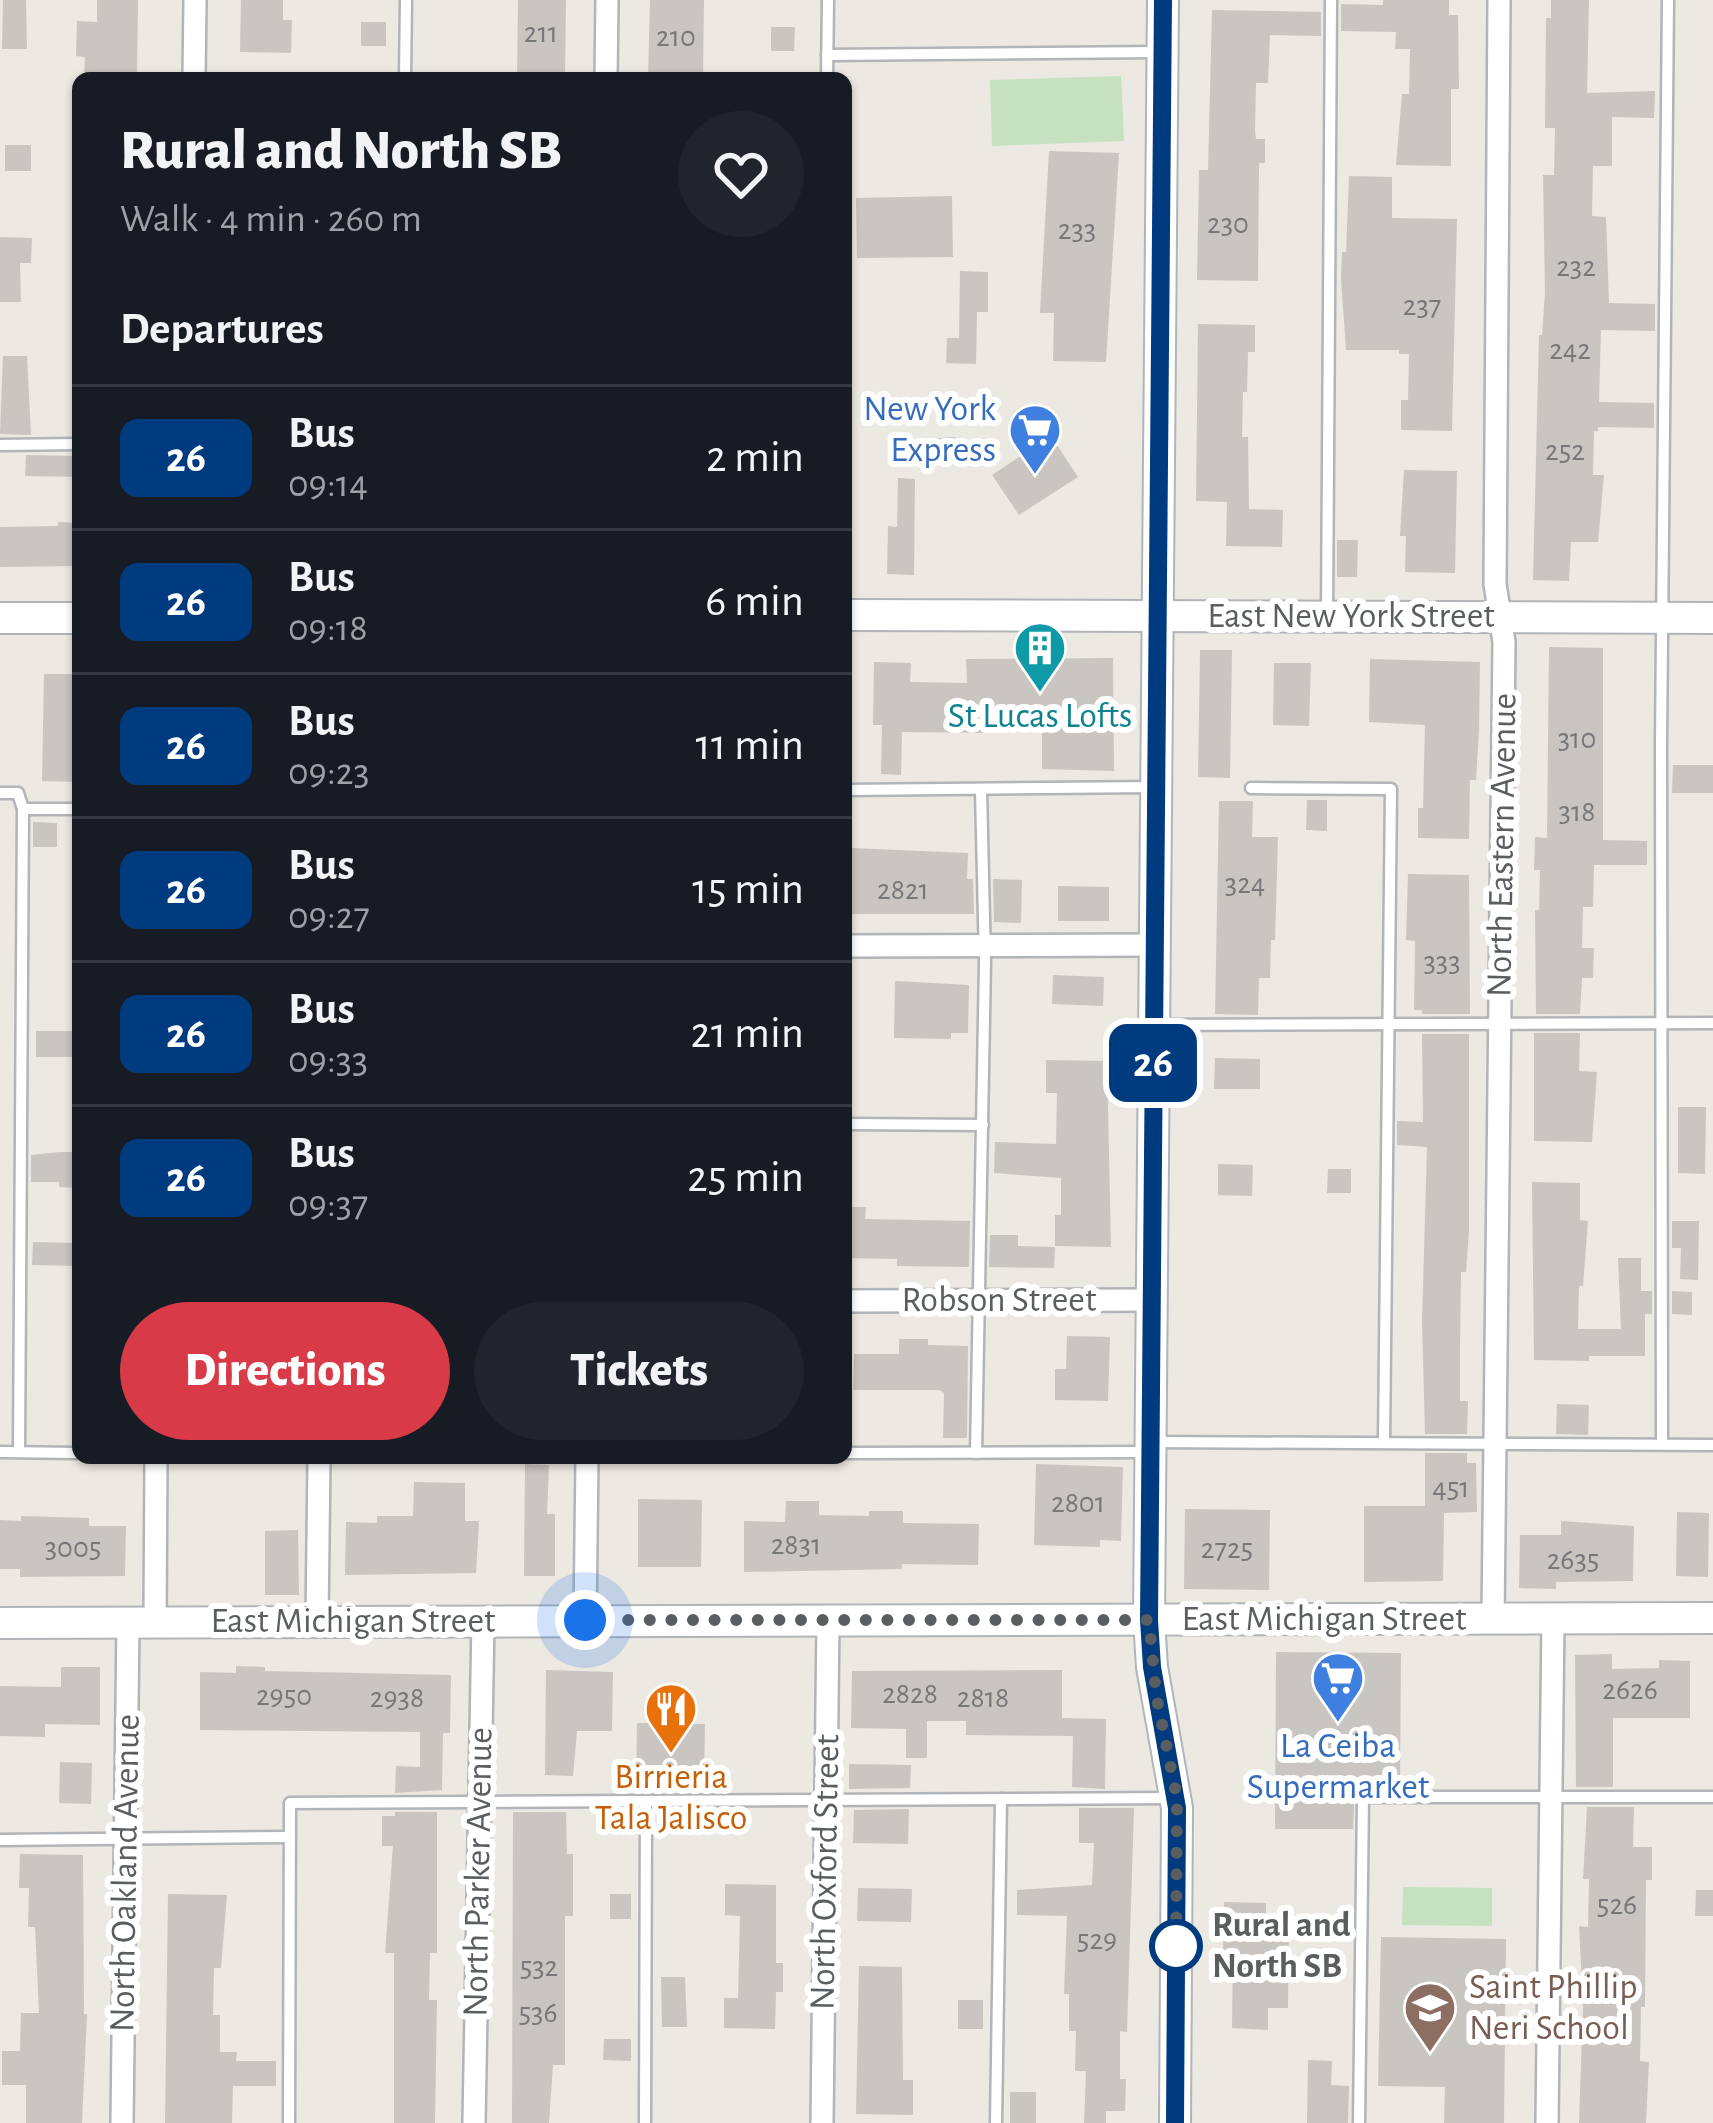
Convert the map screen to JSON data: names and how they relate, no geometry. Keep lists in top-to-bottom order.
{
  "streets": {
    "main road": ["East New York Street", "East Michigan Street"],
    "street": [
      "North Eastern Avenue",
      "Robson Street",
      "North Parker Avenue",
      "North Oxford Street",
      "North Oakland Avenue"
    ]
  },
  "crossings": [
    ["East New York Street", "North Eastern Avenue"],
    ["North Eastern Avenue", "East Michigan Street"],
    ["East Michigan Street", "North Parker Avenue"],
    ["East Michigan Street", "North Oxford Street"],
    ["East Michigan Street", "North Oakland Avenue"]
  ],
  "places": {
    "supermarket": ["New York Express", "La Ceiba Supermarket"],
    "building": ["St Lucas Lofts"],
    "restaurant": ["Birrieria Tala Jalisco"],
    "other": ["Rural and North SB"],
    "school or university": ["Saint Phillip Neri School"]
  },
  "lines": ["bus line 26"],
  "house_numbers": [
    "211",
    "210",
    "230",
    "233",
    "232",
    "237",
    "242",
    "252",
    "310",
    "318",
    "324",
    "2821",
    "333",
    "451",
    "2801",
    "2831",
    "3005",
    "2725",
    "2635",
    "2626",
    "2828",
    "2950",
    "2938",
    "2818",
    "526",
    "529",
    "532",
    "536"
  ],
  "page": {
    "on_map": "26",
    "heading": [
      ["Rural and North SB", "Walk · 4 min · 260 m"],
      "Departures"
    ],
    "list": [
      {
        "mark": "26",
        "name": "Bus",
        "note": "09:14",
        "value": "2 min"
      },
      {
        "mark": "26",
        "name": "Bus",
        "note": "09:18",
        "value": "6 min"
      },
      {
        "mark": "26",
        "name": "Bus",
        "note": "09:23",
        "value": "11 min"
      },
      {
        "mark": "26",
        "name": "Bus",
        "note": "09:27",
        "value": "15 min"
      },
      {
        "mark": "26",
        "name": "Bus",
        "note": "09:33",
        "value": "21 min"
      },
      {
        "mark": "26",
        "name": "Bus",
        "note": "09:37",
        "value": "25 min"
      }
    ],
    "buttons": ["Directions", "Tickets"]
  }
}
